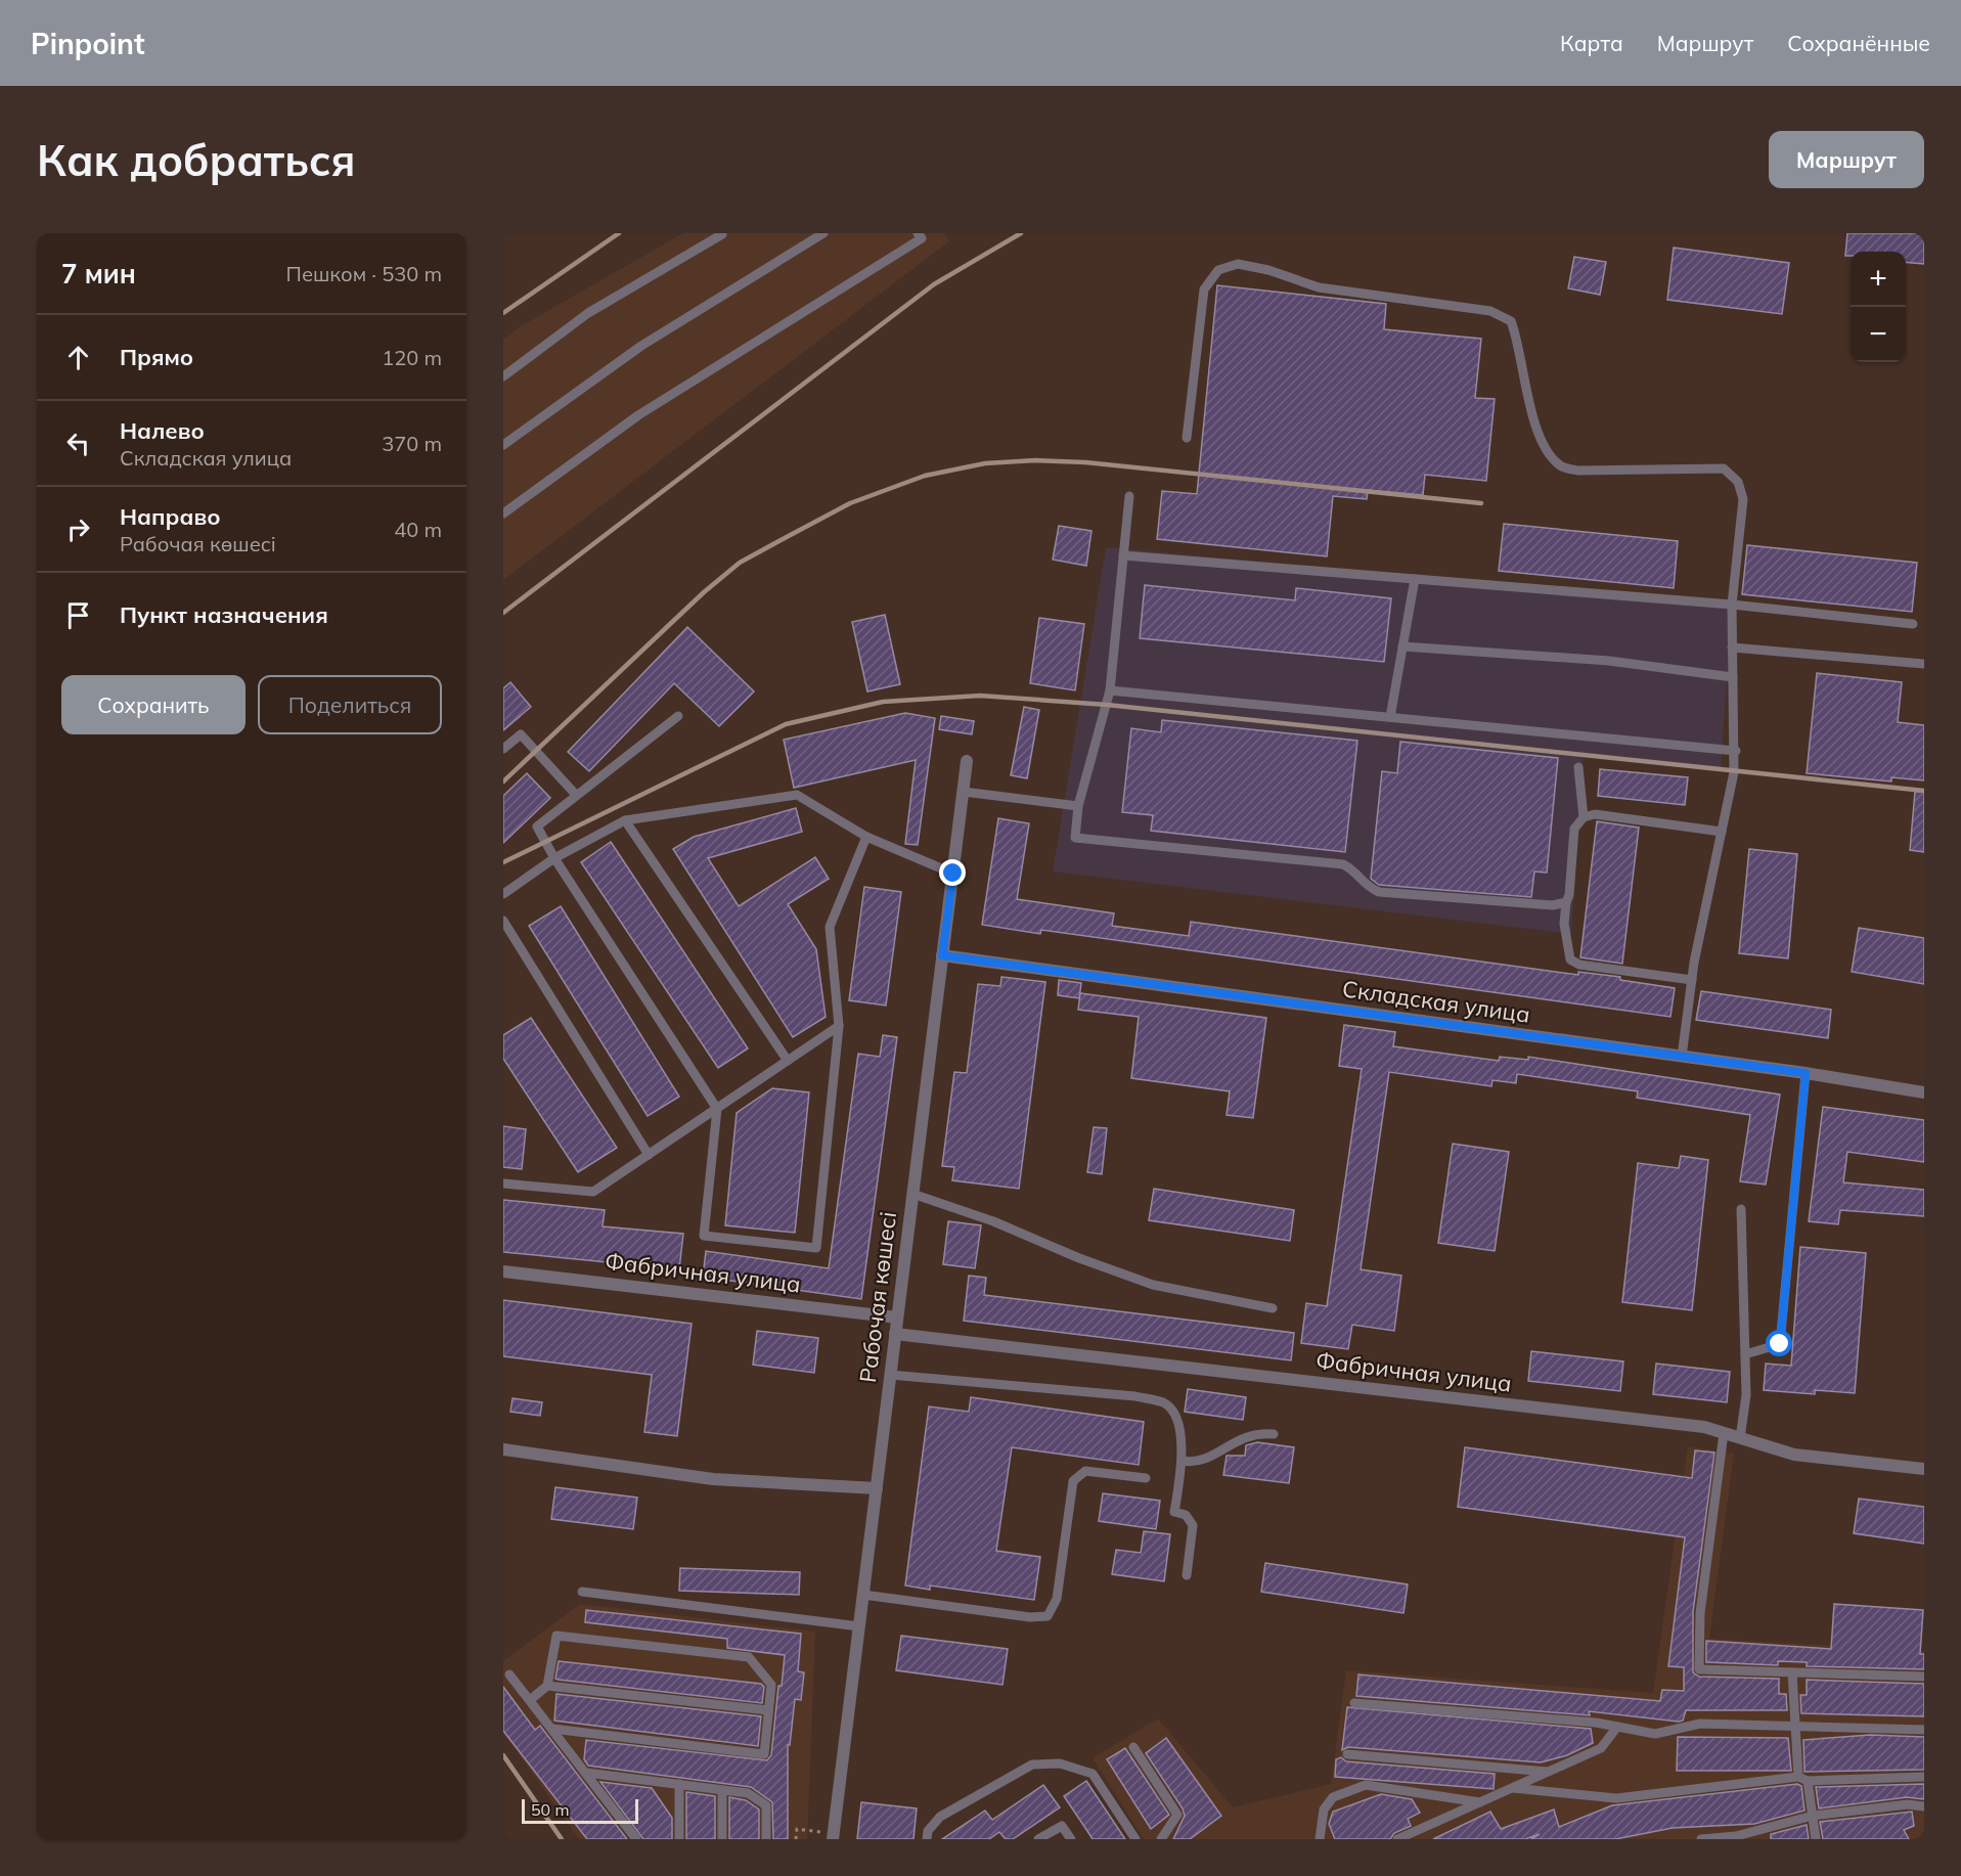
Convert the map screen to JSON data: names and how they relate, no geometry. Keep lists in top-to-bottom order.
{
  "streets": {
    "street": ["Складская улица", "Фабричная улица", "Рабочая көшесі"]
  },
  "crossings": [
    ["Складская улица", "Рабочая көшесі"],
    ["Фабричная улица", "Рабочая көшесі"]
  ],
  "scale_bar": "50 m",
  "page": {
    "header": "Pinpoint",
    "nav": ["Карта", "Маршрут", "Сохранённые"],
    "buttons": [
      "Маршрут",
      ["Сохранить", "Поделиться"]
    ],
    "title": "Как добраться",
    "heading": ["7 мин", "Пешком · 530 m"],
    "map_buttons": ["+", "−"],
    "list": [
      ["Прямо", "120 m"],
      ["Налево", "Складская улица", "370 m"],
      ["Направо", "Рабочая көшесі", "40 m"],
      "Пункт назначения"
    ],
    "scale": "50 m"
  }
}
